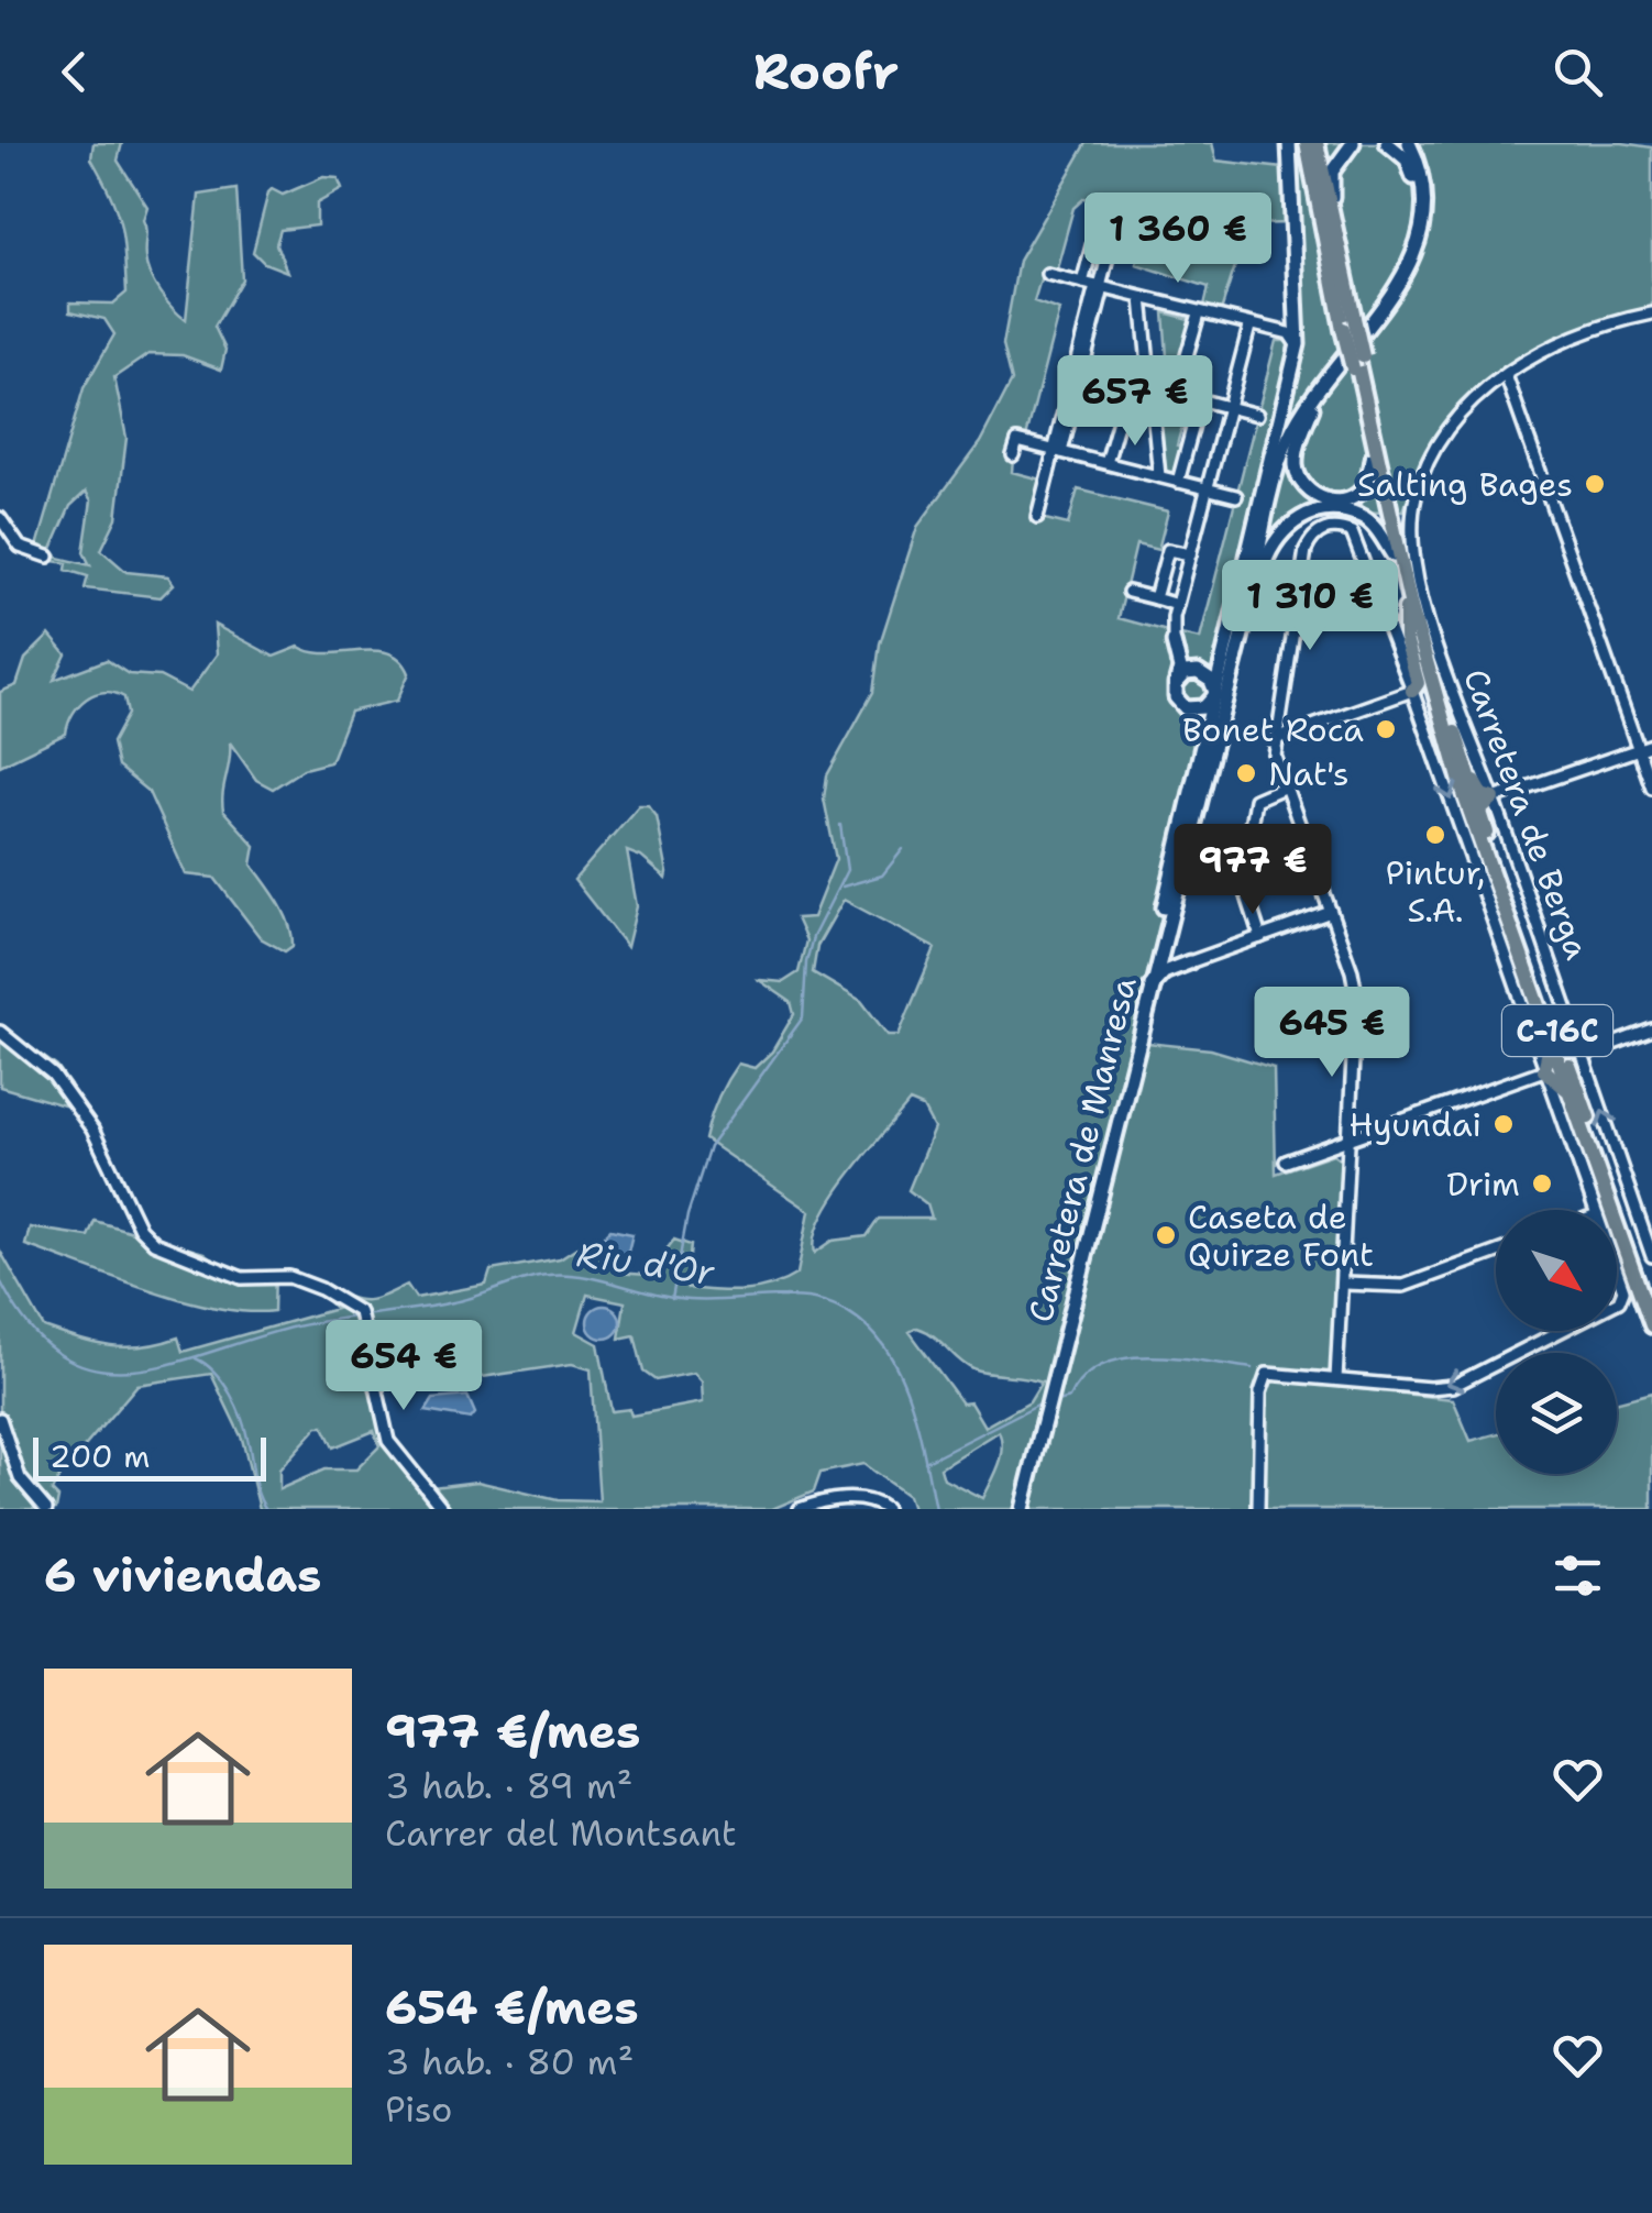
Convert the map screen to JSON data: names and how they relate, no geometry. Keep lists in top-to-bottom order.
{
  "streets": {
    "main road": ["C-16C", "Carretera de Manresa"],
    "street": ["Carretera de Berga"]
  },
  "crossings": [
    ["Carretera de Berga", "C-16C"]
  ],
  "water": ["Riu d'Or"],
  "places": [
    "Salting Bages",
    "Bonet Roca",
    "Nat's",
    "Pintur, S.A.",
    "Hyundai",
    "Drim",
    "Caseta de Quirze Font"
  ],
  "scale_bar": "200 m",
  "north": "bottom right",
  "page": {
    "header": "Roofr",
    "price": [
      "1 360 €",
      "657 €",
      "1 310 €",
      "977 €",
      "645 €",
      "654 €"
    ],
    "scale": "200 m",
    "heading": "6 viviendas",
    "list": [
      {
        "name": "977 €/mes",
        "note": "3 hab. · 89 m² · Carrer del Montsant"
      },
      {
        "name": "654 €/mes",
        "note": "3 hab. · 80 m² · Piso"
      }
    ]
  }
}
